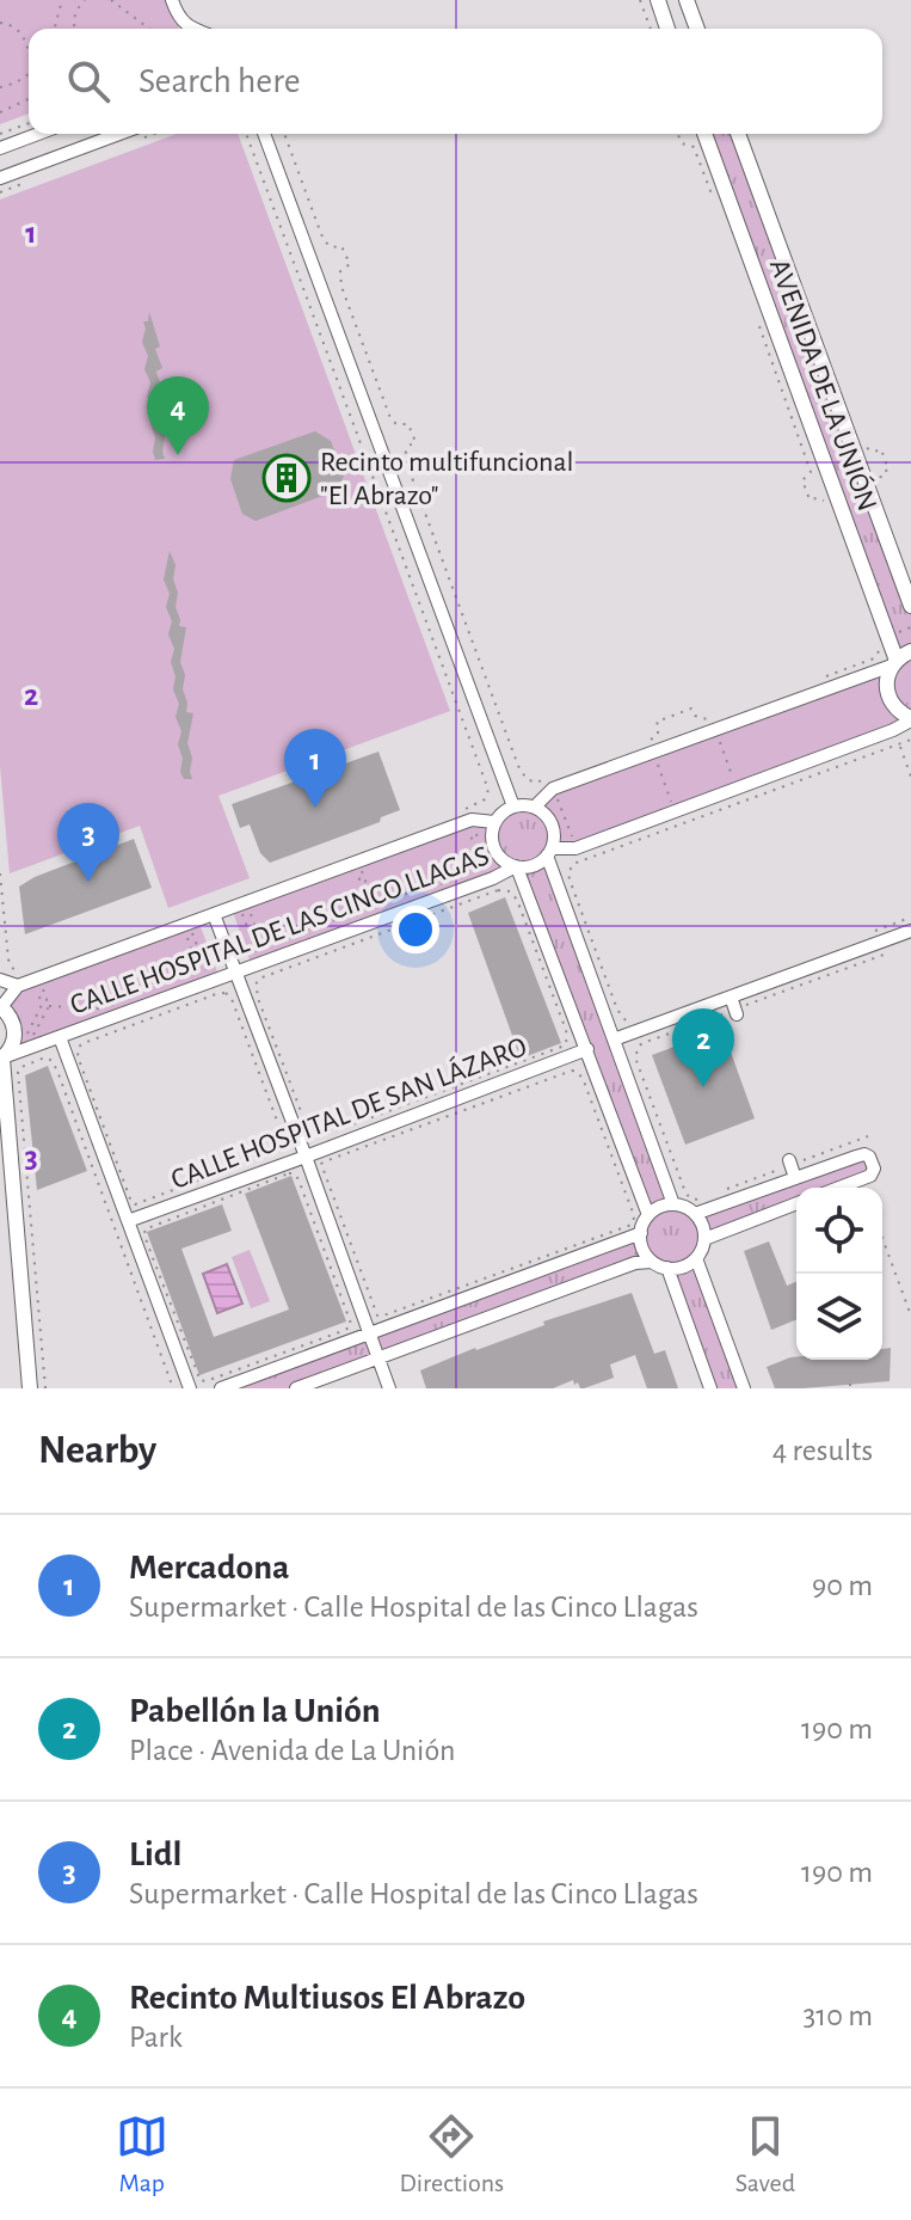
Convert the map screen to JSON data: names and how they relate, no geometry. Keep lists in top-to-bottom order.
{
  "streets": {
    "main road": ["AVENIDA DE LA UNIÓN"],
    "street": ["CALLE HOSPITAL DE LAS CINCO LLAGAS", "CALLE HOSPITAL DE SAN LÁZARO"]
  },
  "places": {
    "building": ["Recinto multifuncional \"El Abrazo\""]
  },
  "page": {
    "search": "Search here",
    "pins": [
      "4",
      "1",
      "3",
      "2"
    ],
    "heading": ["Nearby", "4 results"],
    "list": [
      {
        "mark": "1",
        "name": "Mercadona",
        "note": "Supermarket · Calle Hospital de las Cinco Llagas",
        "value": "90 m"
      },
      {
        "mark": "2",
        "name": "Pabellón la Unión",
        "note": "Place · Avenida de La Unión",
        "value": "190 m"
      },
      {
        "mark": "3",
        "name": "Lidl",
        "note": "Supermarket · Calle Hospital de las Cinco Llagas",
        "value": "190 m"
      },
      {
        "mark": "4",
        "name": "Recinto Multiusos El Abrazo",
        "note": "Park",
        "value": "310 m"
      }
    ],
    "nav": ["Map", "Directions", "Saved"]
  },
  "grid": {
    "rows": ["1", "2", "3"]
  }
}
